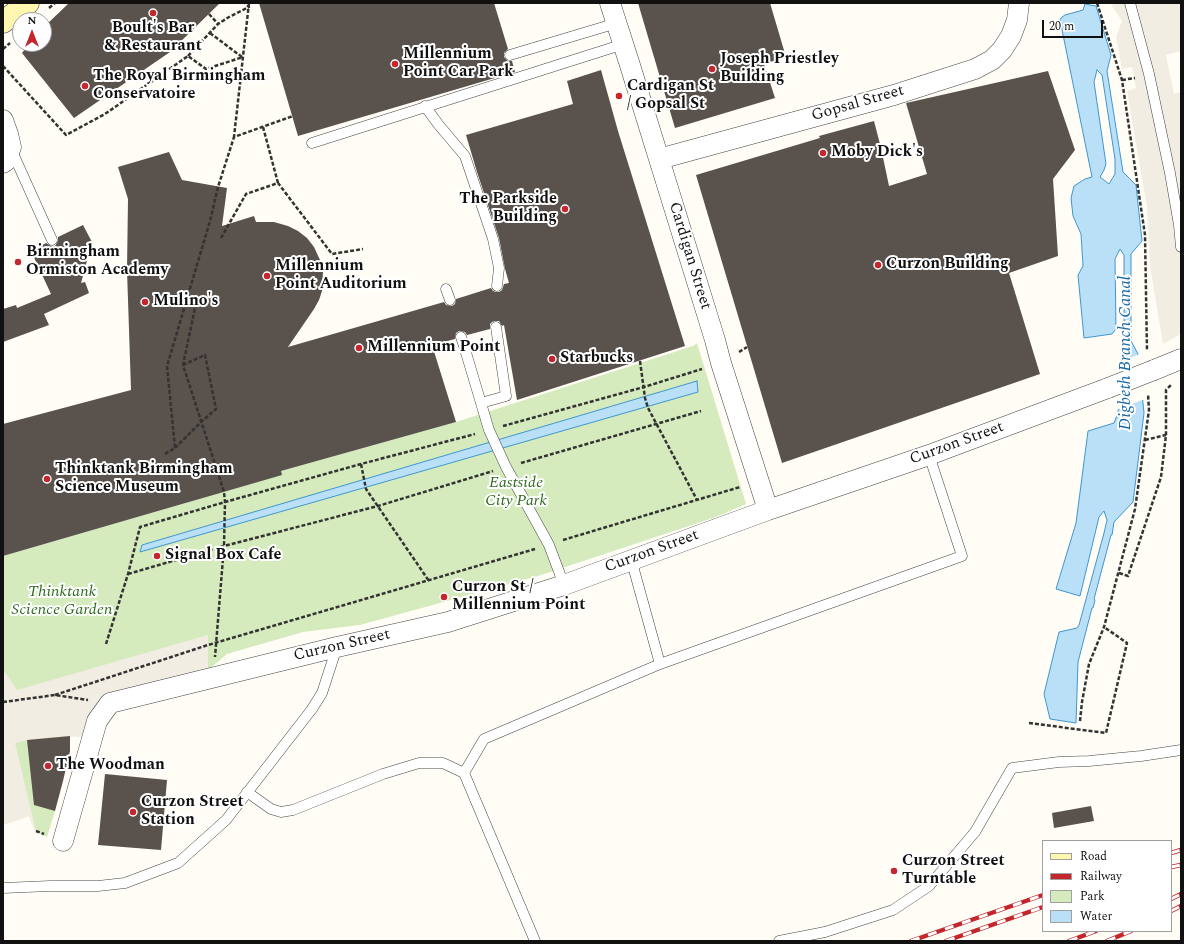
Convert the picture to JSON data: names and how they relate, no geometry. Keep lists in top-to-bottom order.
{
  "streets": {
    "street": ["Gopsal Street", "Cardigan Street", "Curzon Street"]
  },
  "crossings": [
    ["Gopsal Street", "Cardigan Street"],
    ["Cardigan Street", "Curzon Street"]
  ],
  "water": ["Digbeth Branch Canal"],
  "parks": ["Eastside City Park", "Thinktank Science Garden"],
  "places": [
    "Boult's Bar & Restaurant",
    "Millennium Point Car Park",
    "Joseph Priestley Building",
    "The Royal Birmingham Conservatoire",
    "Cardigan St / Gopsal St",
    "Moby Dick's",
    "The Parkside Building",
    "Birmingham Ormiston Academy",
    "Curzon Building",
    "Millennium Point Auditorium",
    "Mulino's",
    "Millennium Point",
    "Starbucks",
    "Thinktank Birmingham Science Museum",
    "Signal Box Cafe",
    "Curzon St / Millennium Point",
    "The Woodman",
    "Curzon Street Station",
    "Curzon Street Turntable"
  ],
  "legend": [
    "Road",
    "Railway",
    "Park",
    "Water"
  ],
  "scale_bar": "20 m",
  "north": "top"
}
